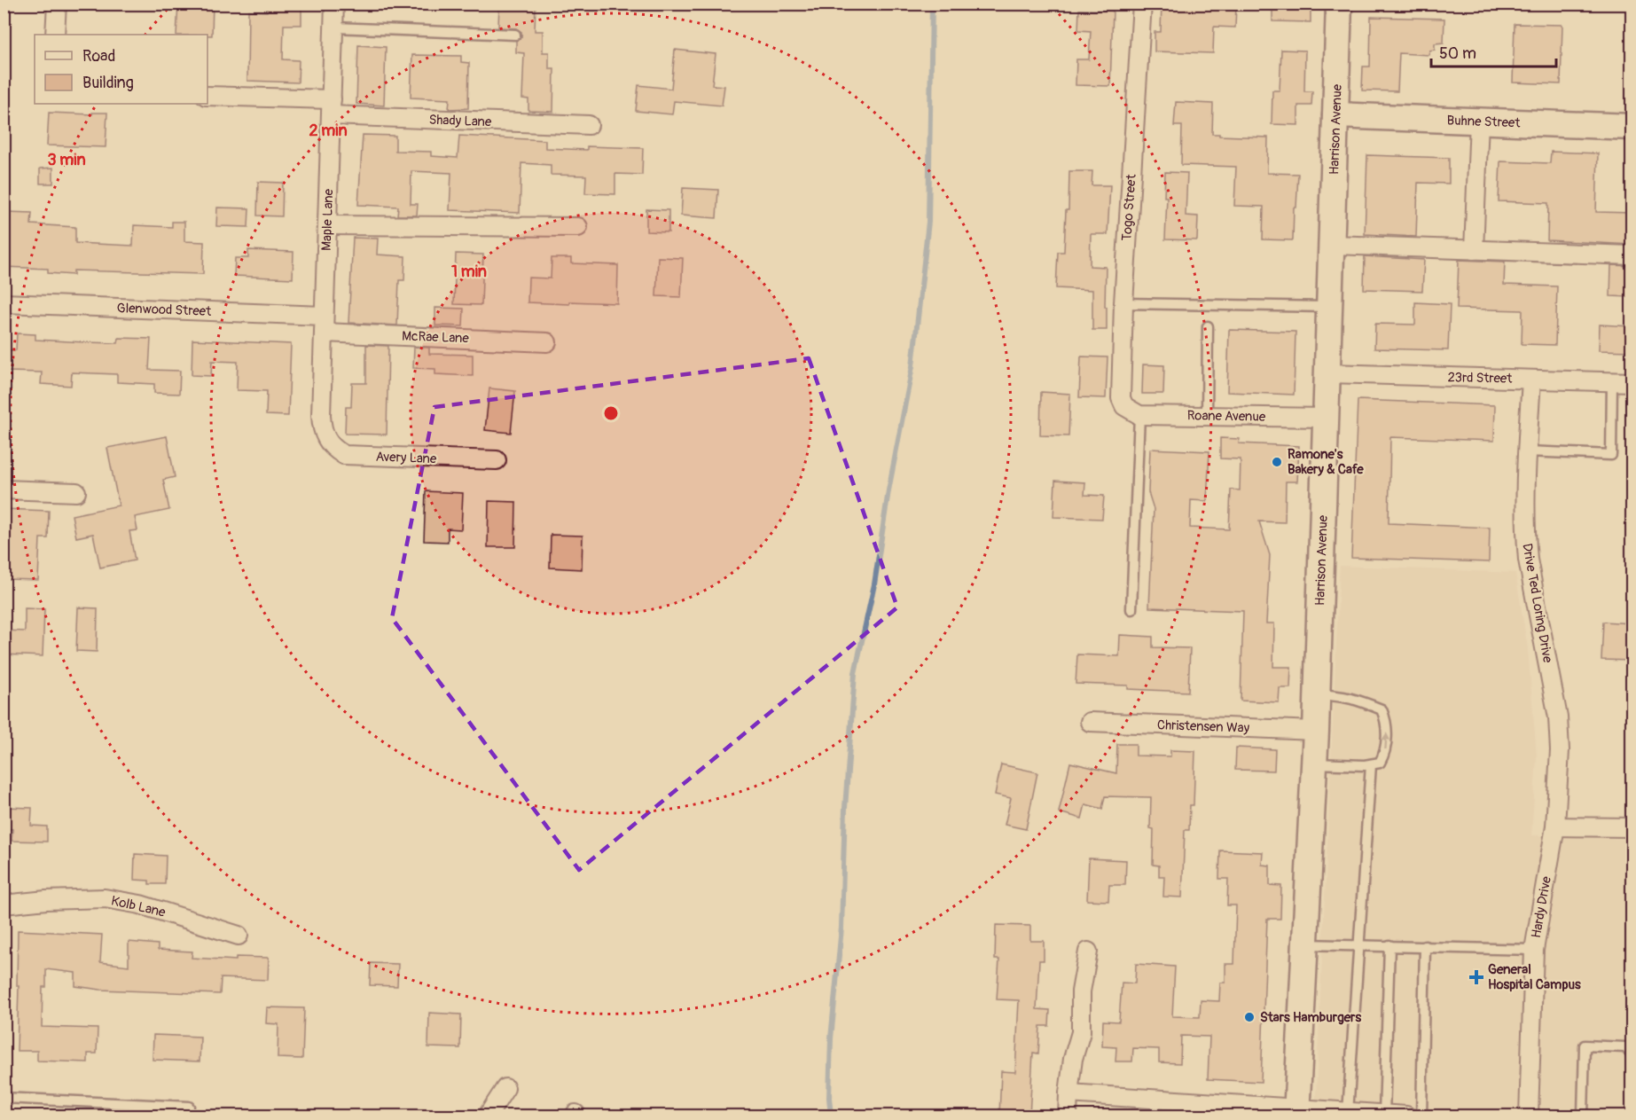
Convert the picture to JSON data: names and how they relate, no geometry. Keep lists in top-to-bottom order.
{
  "streets": {
    "main road": ["Buhne Street", "Harrison Avenue"],
    "street": [
      "Shady Lane",
      "Togo Street",
      "Maple Lane",
      "Glenwood Street",
      "McRae Lane",
      "23rd Street",
      "Roane Avenue",
      "Avery Lane",
      "Drive Ted Loring Drive",
      "Christensen Way",
      "Kolb Lane",
      "Hardy Drive"
    ]
  },
  "crossings": [
    ["Shady Lane", "Maple Lane"],
    ["Buhne Street", "Harrison Avenue"],
    ["Harrison Avenue", "23rd Street"],
    ["Harrison Avenue", "Roane Avenue"],
    ["Harrison Avenue", "Christensen Way"],
    ["Togo Street", "Roane Avenue"],
    ["Maple Lane", "Glenwood Street"],
    ["Maple Lane", "McRae Lane"],
    ["Maple Lane", "Avery Lane"],
    ["Glenwood Street", "McRae Lane"],
    ["23rd Street", "Drive Ted Loring Drive"],
    ["Drive Ted Loring Drive", "Hardy Drive"]
  ],
  "places": {
    "other": ["Ramone's Bakery & Cafe", "Stars Hamburgers"],
    "health": ["General Hospital Campus"]
  },
  "legend": ["Road", "Building"],
  "scale_bar": "50 m",
  "rings": ["2 min", "3 min", "1 min"]
}
